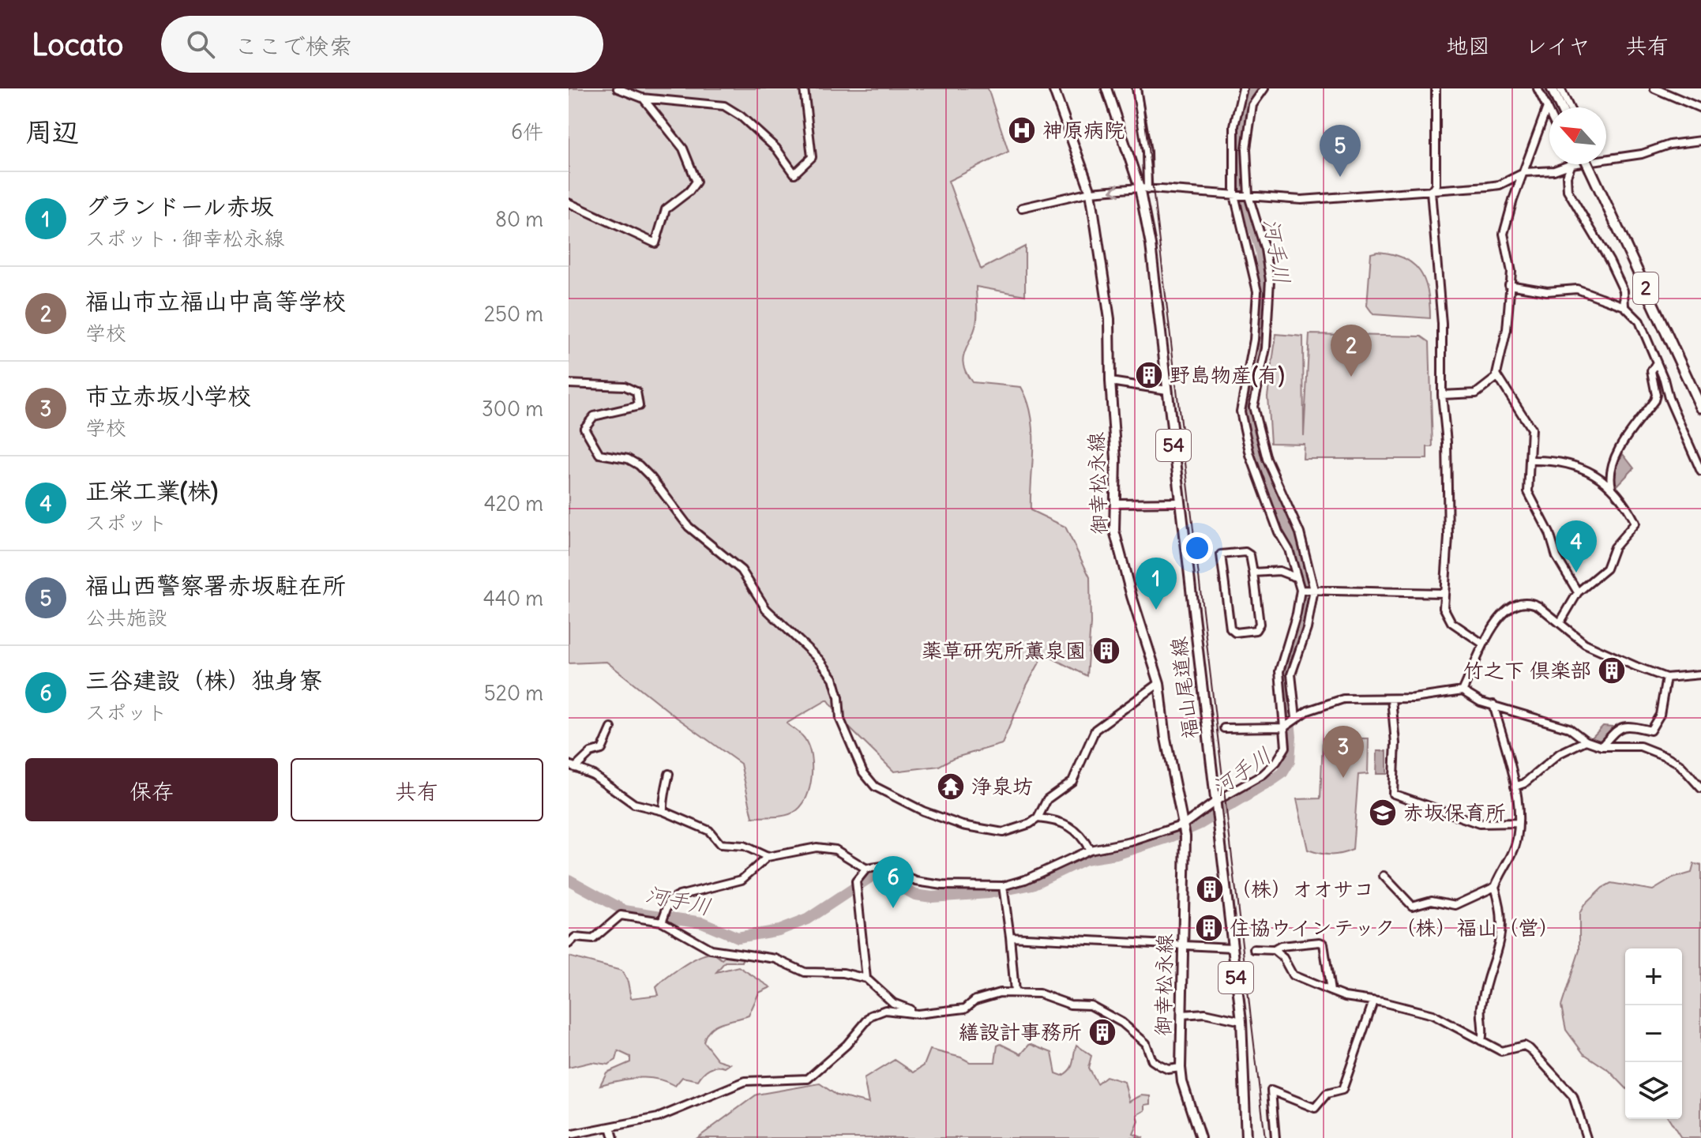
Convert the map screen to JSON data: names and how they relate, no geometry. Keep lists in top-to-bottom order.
{
  "streets": {
    "highway": ["2"],
    "main road": ["54", "御幸松永線", "福山尾道線"]
  },
  "water": ["河手川"],
  "places": {
    "hospital": ["神原病院"],
    "building": [
      "野島物産(有)",
      "薬草研究所薫泉園",
      "竹之下 倶楽部",
      "（株）オオサコ",
      "住協ウインテック（株）福山（営）",
      "繕設計事務所"
    ],
    "temple": ["浄泉坊"],
    "school or university": ["赤坂保育所"]
  },
  "north": "top left",
  "page": {
    "header": "Locato",
    "search": "ここで検索",
    "nav": ["地図", "レイヤ", "共有"],
    "heading": ["周辺", "6件"],
    "pins": [
      "5",
      "2",
      "4",
      "1",
      "3",
      "6"
    ],
    "list": [
      {
        "mark": "1",
        "name": "グランドール赤坂",
        "note": "スポット · 御幸松永線",
        "value": "80 m"
      },
      {
        "mark": "2",
        "name": "福山市立福山中高等学校",
        "note": "学校",
        "value": "250 m"
      },
      {
        "mark": "3",
        "name": "市立赤坂小学校",
        "note": "学校",
        "value": "300 m"
      },
      {
        "mark": "4",
        "name": "正栄工業(株)",
        "note": "スポット",
        "value": "420 m"
      },
      {
        "mark": "5",
        "name": "福山西警察署赤坂駐在所",
        "note": "公共施設",
        "value": "440 m"
      },
      {
        "mark": "6",
        "name": "三谷建設（株）独身寮",
        "note": "スポット",
        "value": "520 m"
      }
    ],
    "buttons": ["保存", "共有"],
    "map_buttons": ["+", "−"]
  }
}
